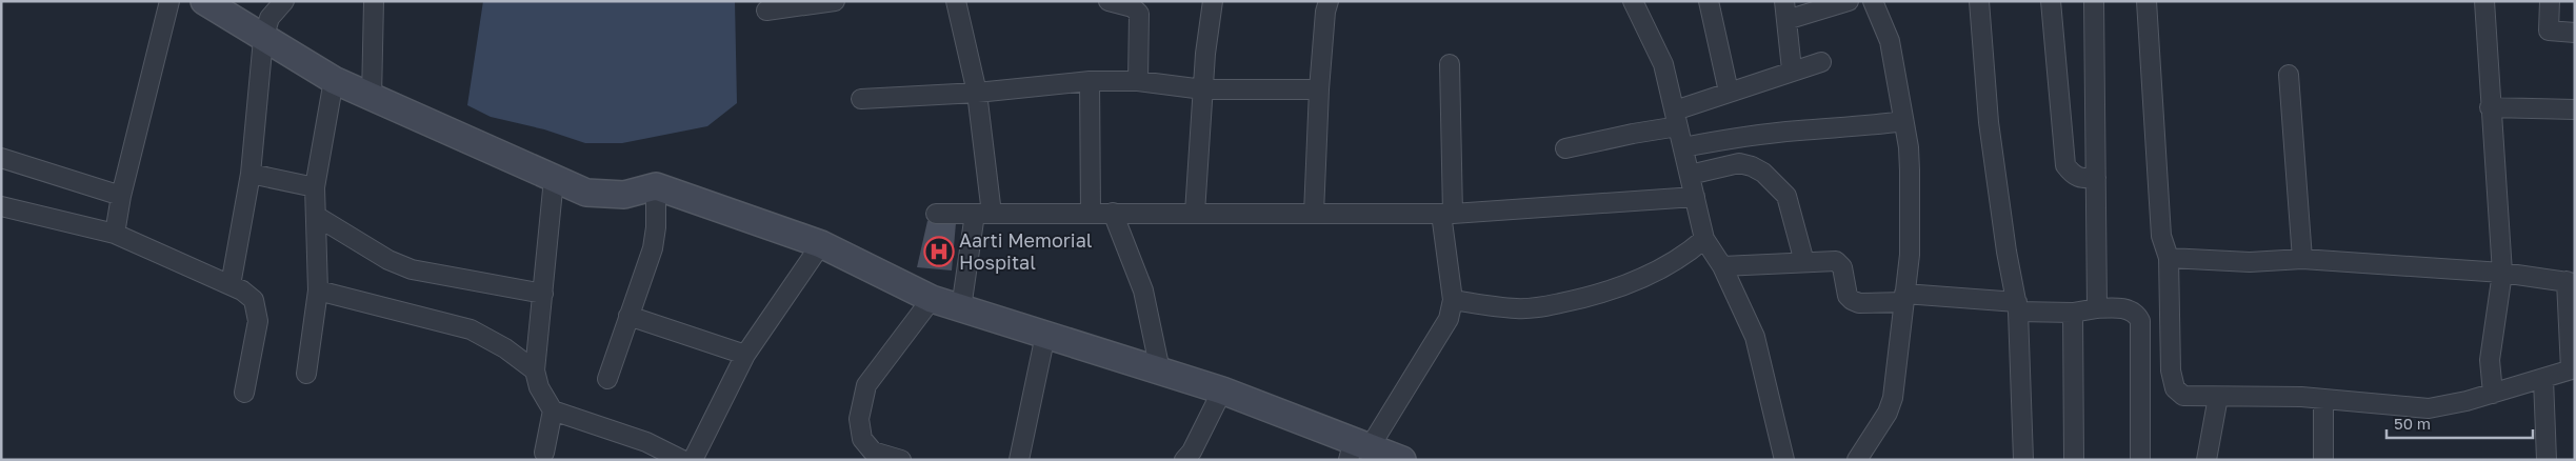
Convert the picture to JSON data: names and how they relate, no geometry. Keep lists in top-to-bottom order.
{
  "places": {
    "hospital": ["Aarti Memorial Hospital"]
  },
  "scale_bar": "50 m"
}
